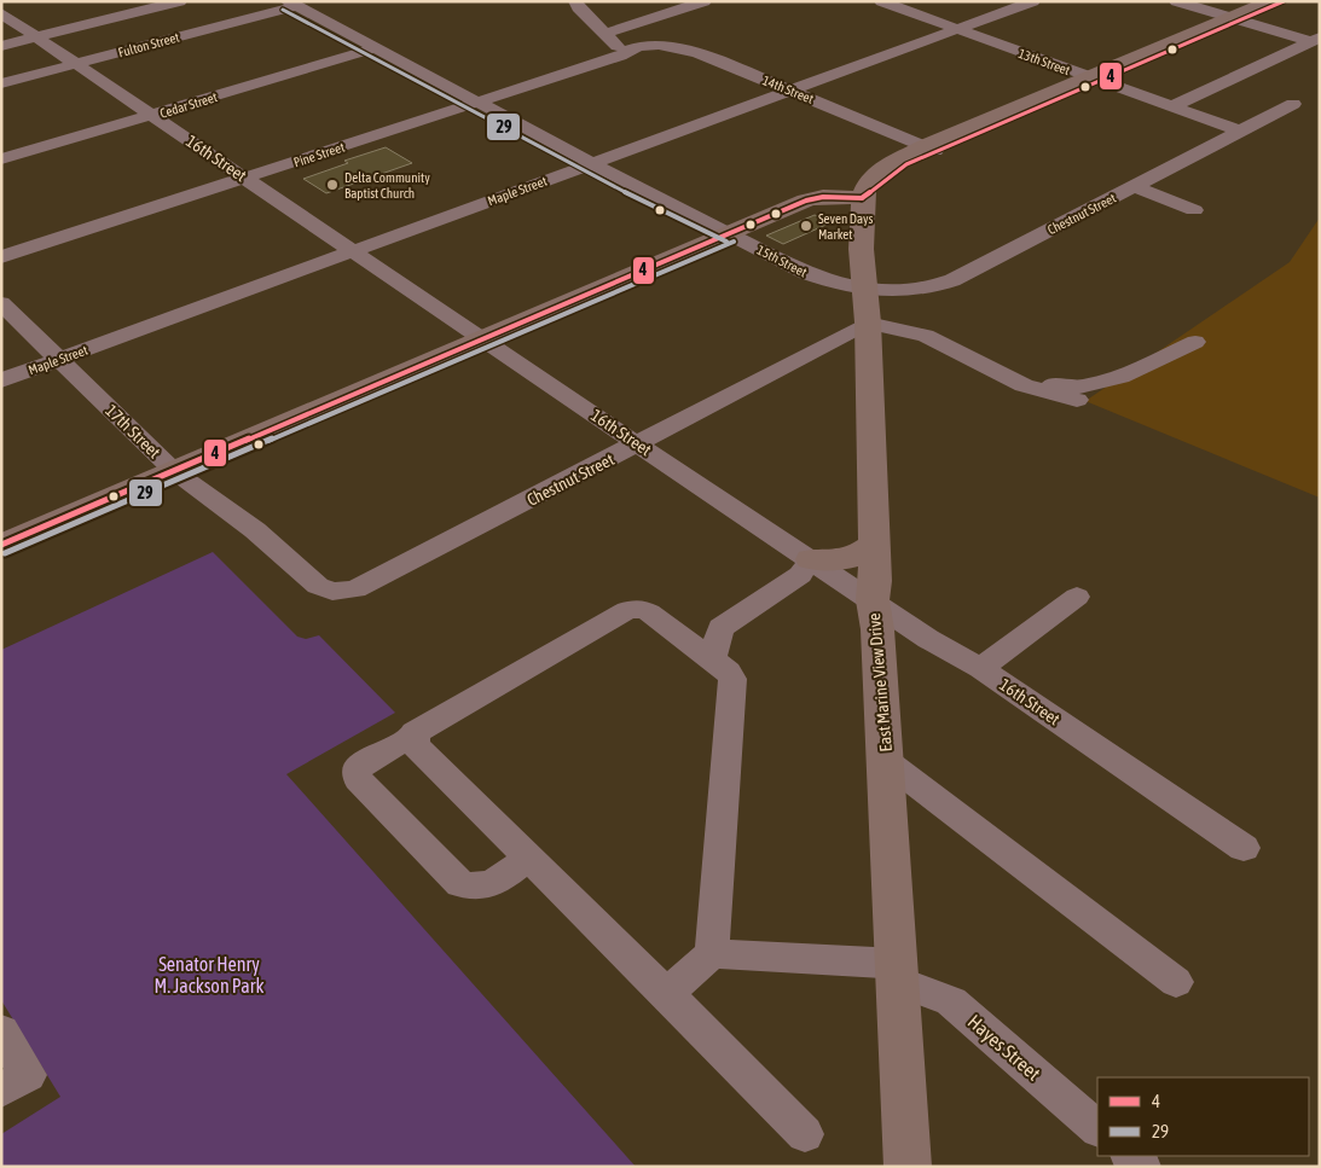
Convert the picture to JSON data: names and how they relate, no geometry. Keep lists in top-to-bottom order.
{
  "streets": {
    "main road": ["East Marine View Drive"],
    "street": [
      "Fulton Street",
      "13th Street",
      "14th Street",
      "Cedar Street",
      "Pine Street",
      "16th Street",
      "Maple Street",
      "Chestnut Street",
      "15th Street",
      "17th Street",
      "Hayes Street"
    ]
  },
  "crossings": [
    ["Fulton Street", "16th Street"],
    ["Fulton Street", "15th Street"],
    ["13th Street", "Maple Street"],
    ["13th Street", "Chestnut Street"],
    ["14th Street", "Pine Street"],
    ["14th Street", "Maple Street"],
    ["Cedar Street", "16th Street"],
    ["Cedar Street", "15th Street"],
    ["Pine Street", "16th Street"],
    ["Pine Street", "15th Street"],
    ["16th Street", "Maple Street"],
    ["16th Street", "Chestnut Street"],
    ["16th Street", "East Marine View Drive"],
    ["Maple Street", "15th Street"],
    ["Maple Street", "17th Street"],
    ["Chestnut Street", "15th Street"],
    ["Chestnut Street", "17th Street"],
    ["Chestnut Street", "East Marine View Drive"],
    ["15th Street", "East Marine View Drive"],
    ["East Marine View Drive", "Hayes Street"]
  ],
  "parks": ["Senator Henry M. Jackson Park"],
  "places": ["Delta Community Baptist Church", "Seven Days Market"],
  "lines": ["transit line 4", "transit line 29"],
  "legend": ["4", "29"]
}
